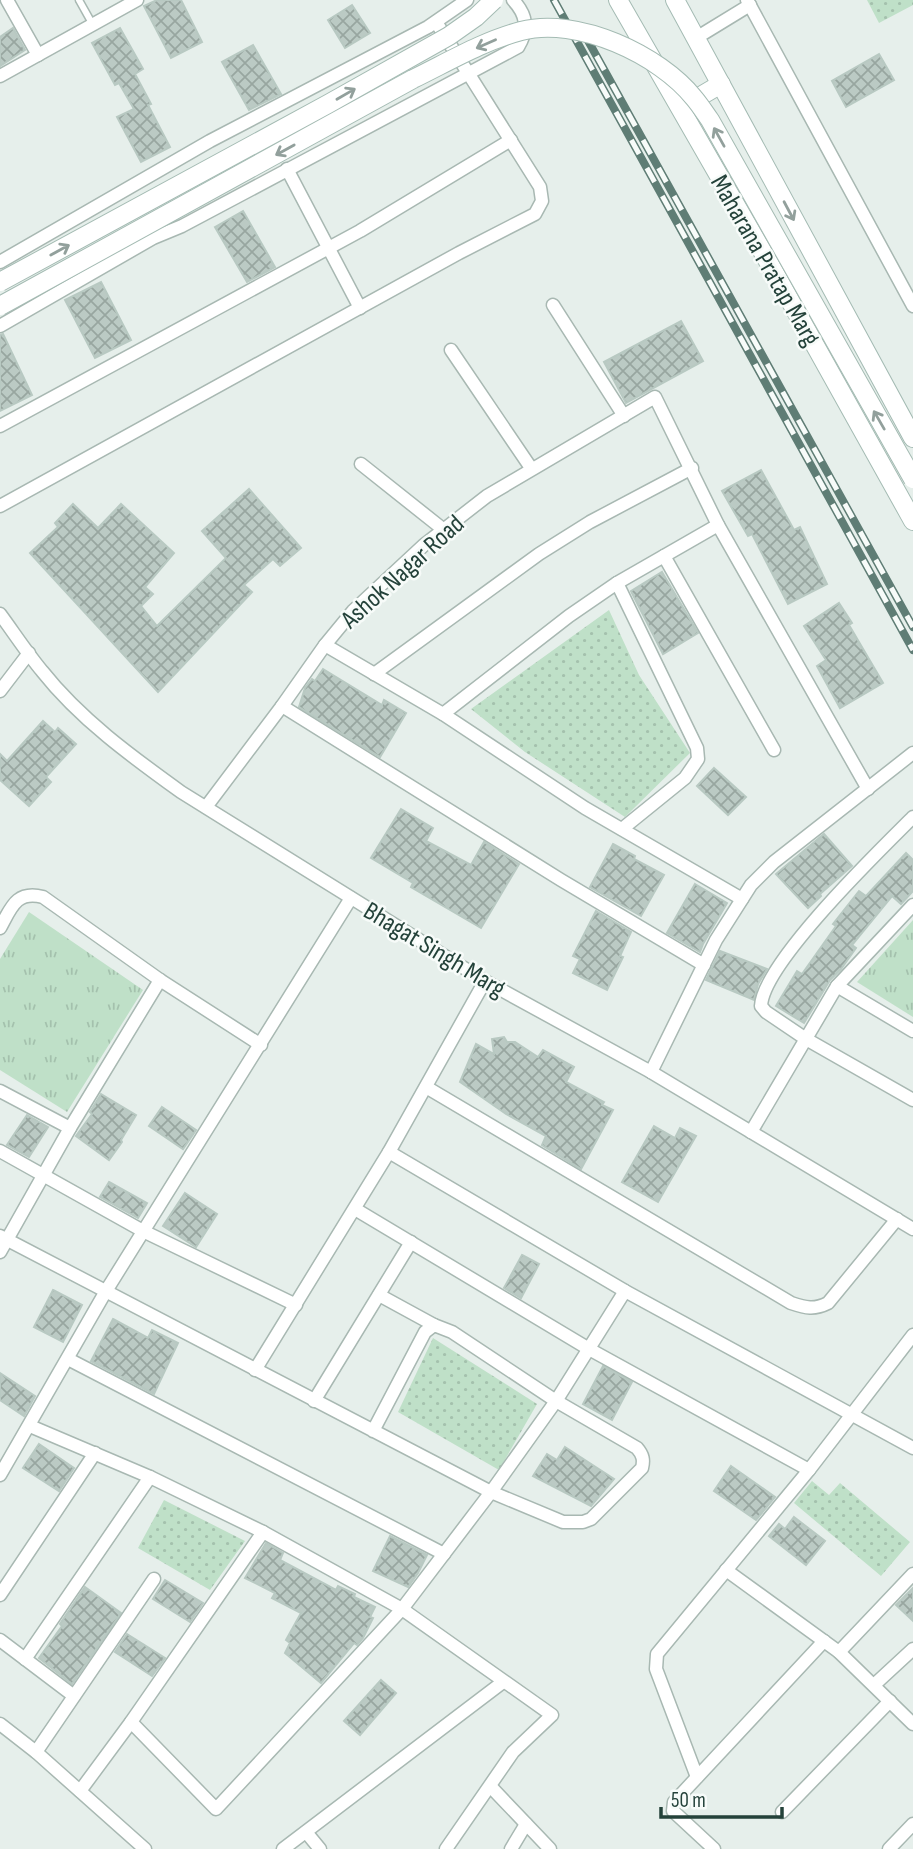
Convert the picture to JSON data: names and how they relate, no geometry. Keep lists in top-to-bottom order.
{
  "streets": {
    "street": ["Maharana Pratap Marg", "Ashok Nagar Road", "Bhagat Singh Marg"]
  },
  "crossings": [
    ["Ashok Nagar Road", "Bhagat Singh Marg"]
  ],
  "scale_bar": "50 m"
}
